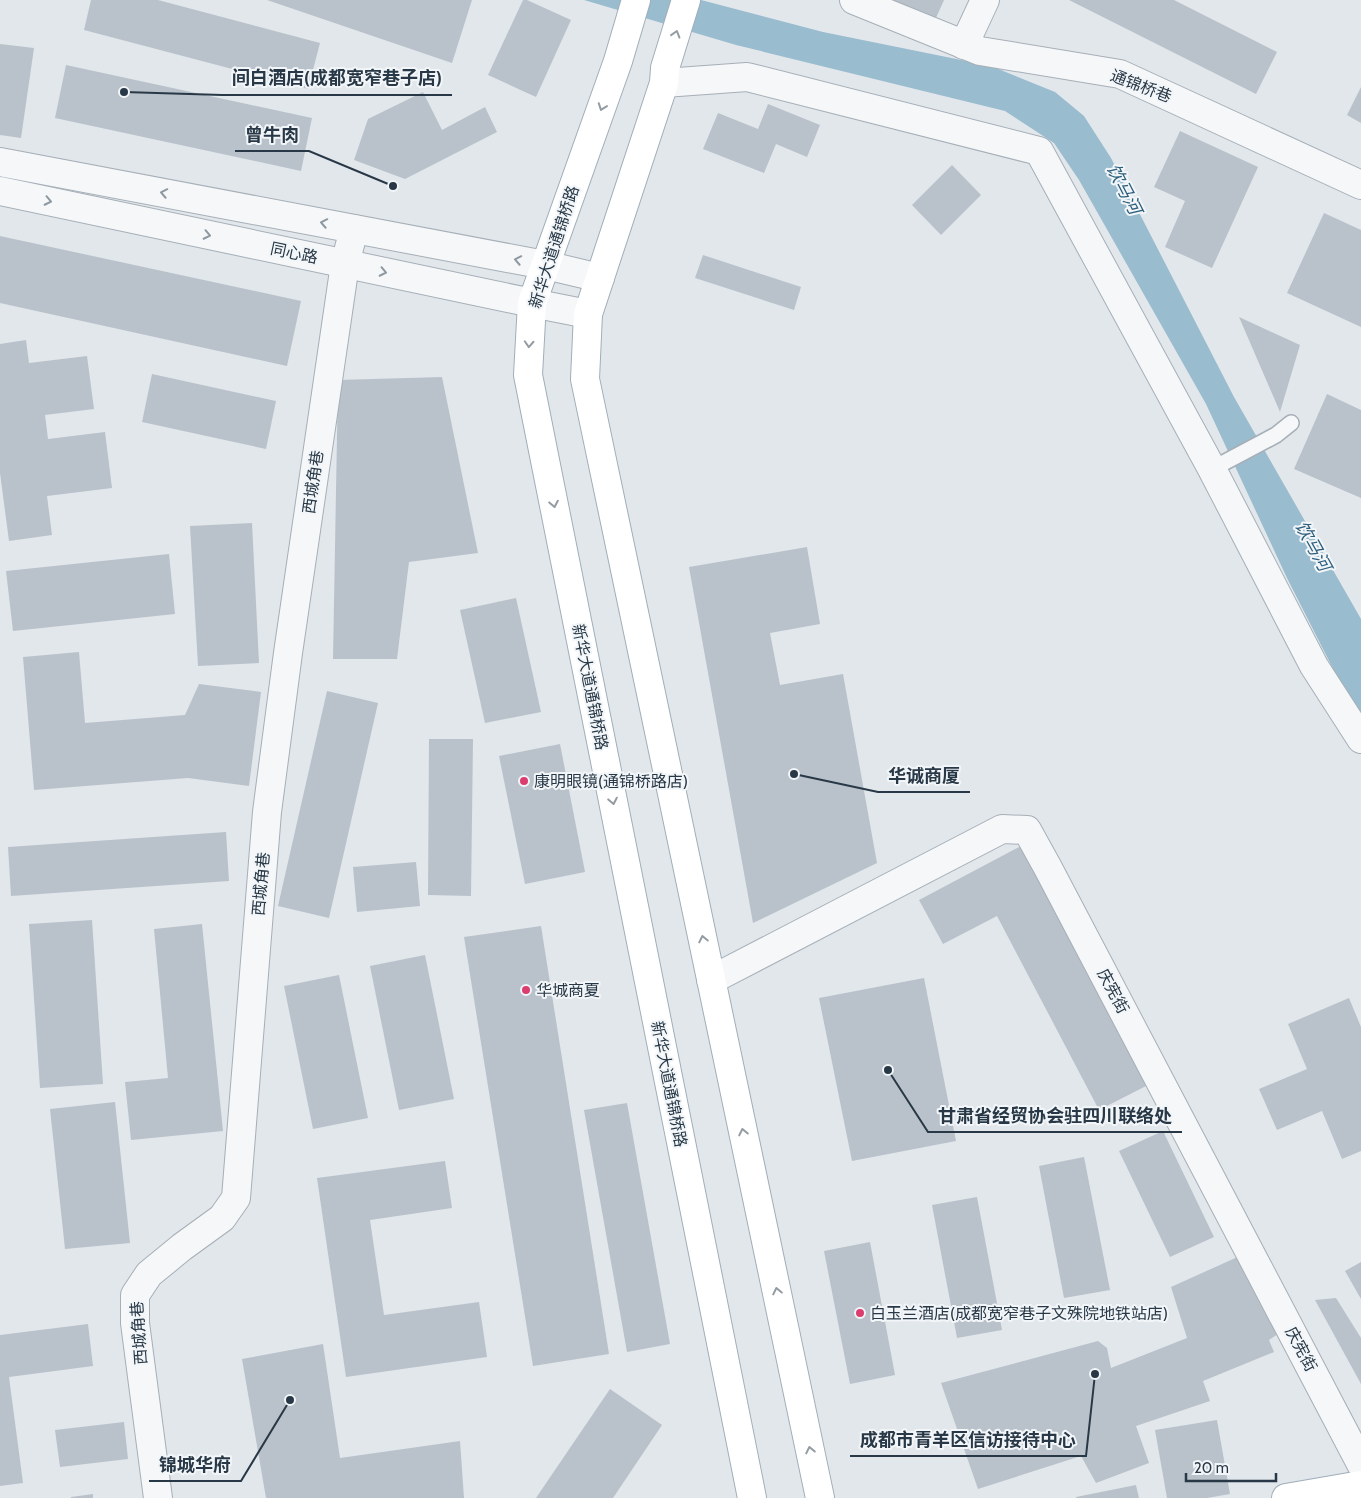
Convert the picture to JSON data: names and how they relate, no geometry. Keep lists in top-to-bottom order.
{
  "streets": {
    "main road": ["新华大道通锦桥路"],
    "street": [
      "通锦桥巷",
      "同心路",
      "西城角巷",
      "庆宪街"
    ]
  },
  "crossings": [
    ["新华大道通锦桥路", "同心路"],
    ["同心路", "西城角巷"]
  ],
  "water": ["饮马河"],
  "places": [
    "间白酒店(成都宽窄巷子店)",
    "曾牛肉",
    "华诚商厦",
    "康明眼镜(通锦桥路店)",
    "华城商夏",
    "甘肃省经贸协会驻四川联络处",
    "白玉兰酒店(成都宽窄巷子文殊院地铁站店)",
    "成都市青羊区信访接待中心",
    "锦城华府"
  ],
  "scale_bar": "20 m"
}
